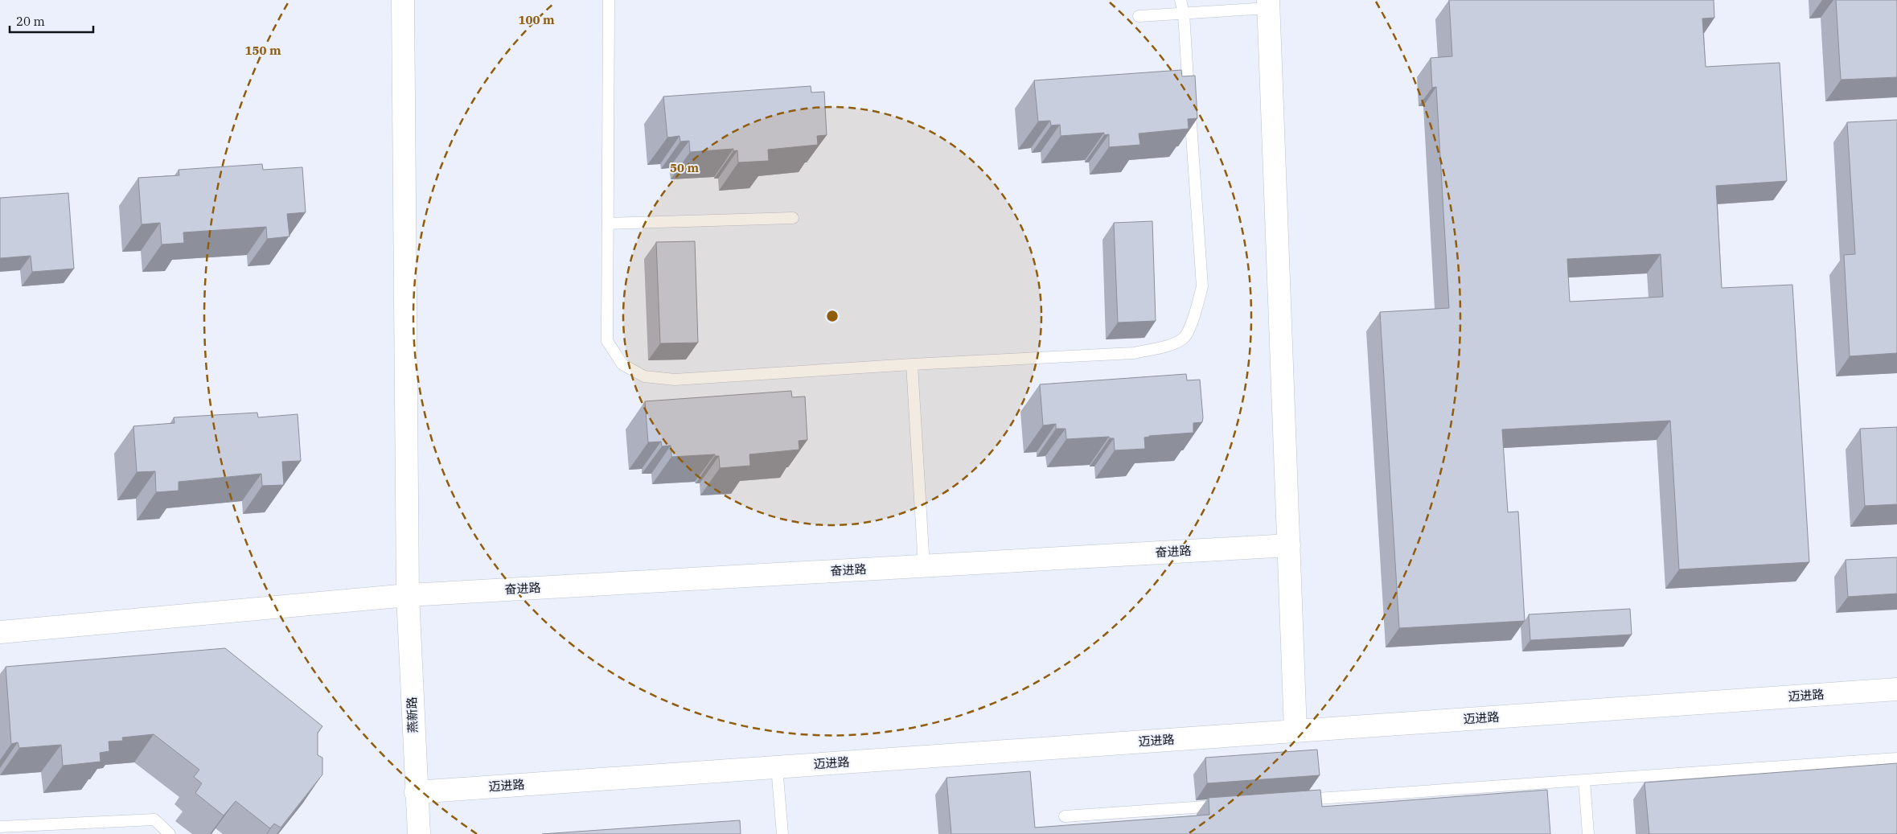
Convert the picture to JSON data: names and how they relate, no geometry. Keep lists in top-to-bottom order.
{
  "streets": {
    "street": ["奋进路", "迈进路", "燕新路"]
  },
  "crossings": [
    ["奋进路", "燕新路"],
    ["迈进路", "燕新路"]
  ],
  "scale_bar": "20 m",
  "rings": ["100 m", "150 m", "50 m"]
}
